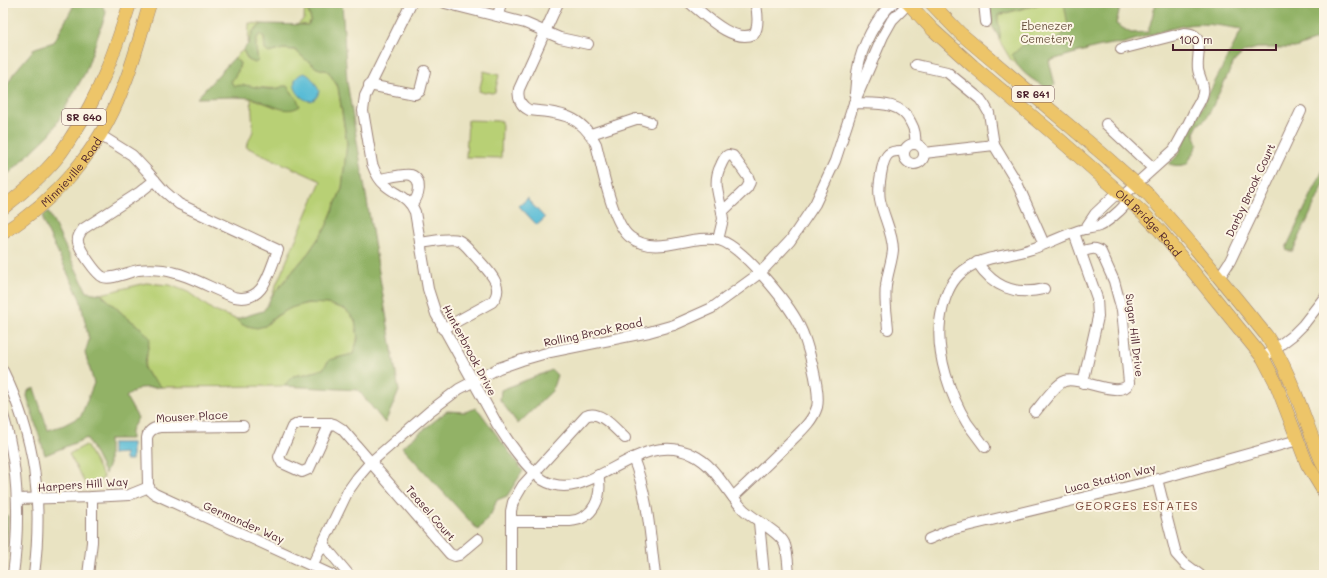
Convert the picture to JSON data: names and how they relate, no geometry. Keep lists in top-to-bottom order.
{
  "streets": {
    "main road": [
      "SR 641",
      "SR 640",
      "Minnieville Road",
      "Old Bridge Road"
    ],
    "street": [
      "Darby Brook Court",
      "Rolling Brook Road",
      "Sugar Hill Drive",
      "Hunterbrook Drive",
      "Mouser Place",
      "Luca Station Way",
      "Harpers Hill Way",
      "Teasel Court",
      "Germander Way"
    ]
  },
  "crossings": [
    ["Darby Brook Court", "Old Bridge Road"],
    ["Old Bridge Road", "Luca Station Way"],
    ["Rolling Brook Road", "Hunterbrook Drive"],
    ["Rolling Brook Road", "Teasel Court"],
    ["Rolling Brook Road", "Germander Way"],
    ["Mouser Place", "Harpers Hill Way"],
    ["Mouser Place", "Germander Way"],
    ["Harpers Hill Way", "Germander Way"]
  ],
  "districts": ["GEORGES ESTATES"],
  "parks": ["Ebenezer Cemetery"],
  "scale_bar": "100 m"
}
